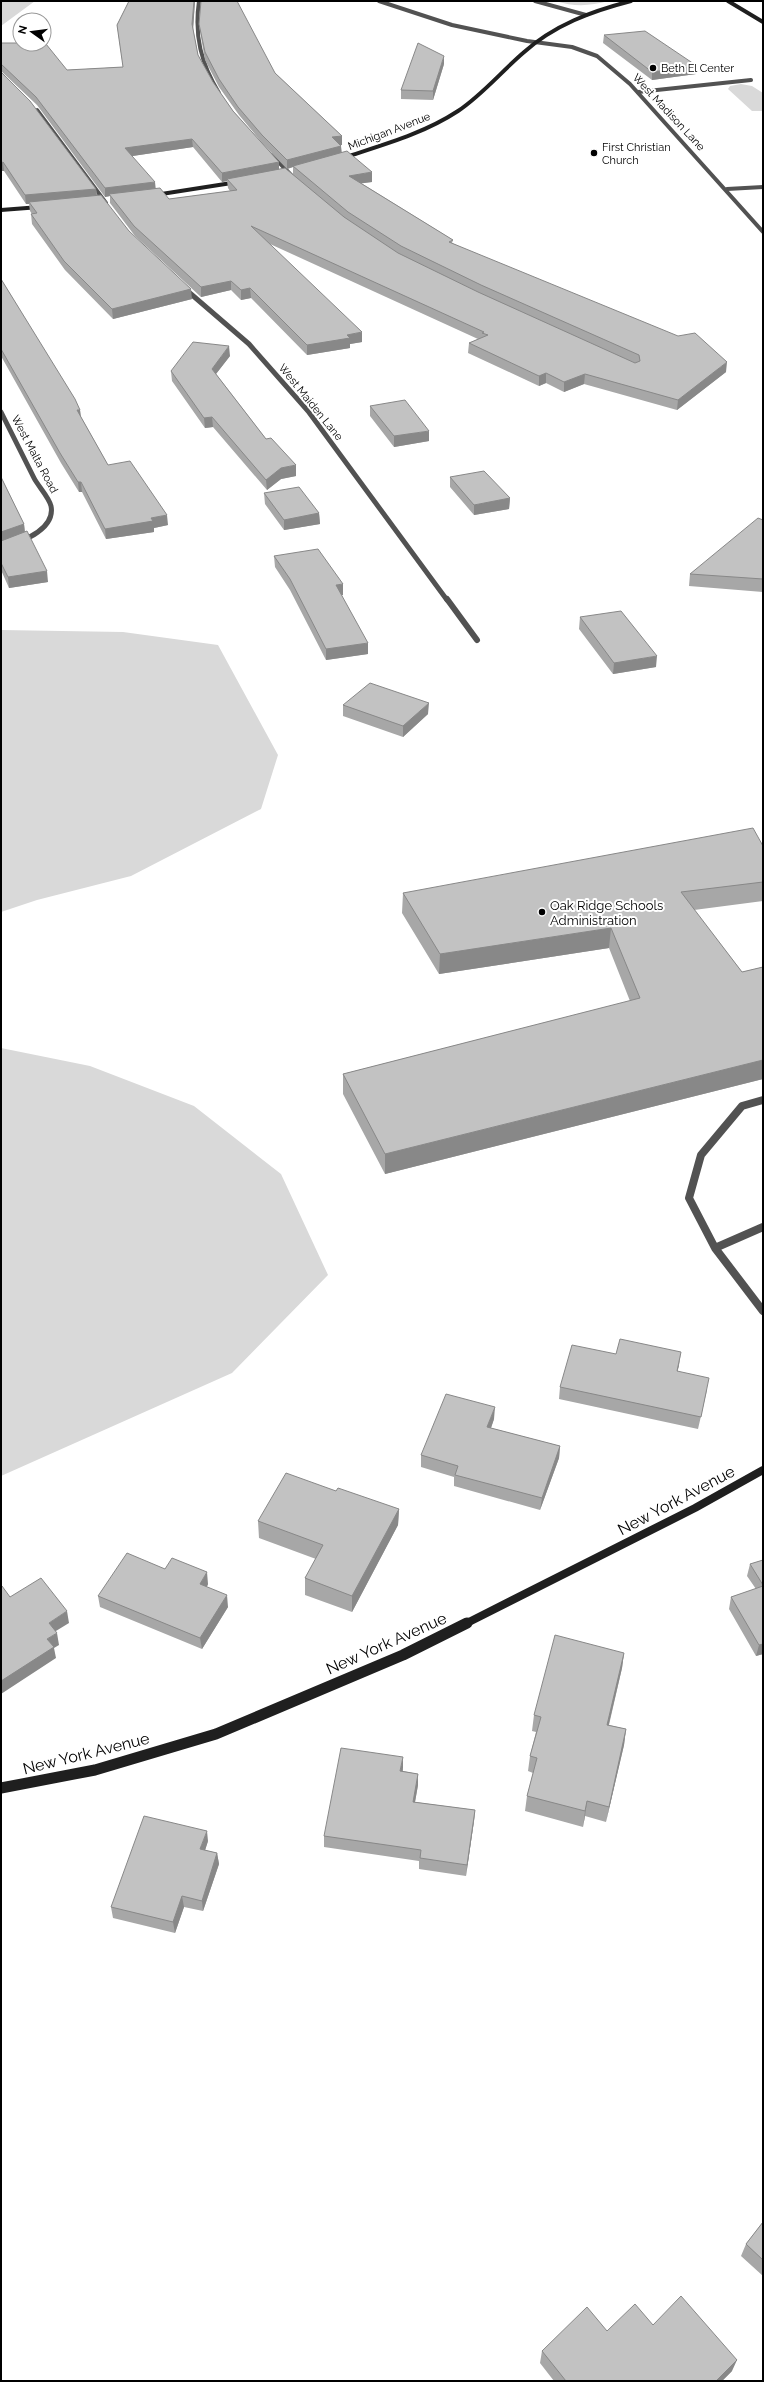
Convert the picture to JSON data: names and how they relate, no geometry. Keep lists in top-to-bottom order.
{
  "streets": {
    "street": [
      "West Madison Lane",
      "Michigan Avenue",
      "West Maiden Lane",
      "West Malta Road",
      "New York Avenue"
    ]
  },
  "crossings": [
    ["West Madison Lane", "Michigan Avenue"]
  ],
  "places": ["Beth El Center", "First Christian Church", "Oak Ridge Schools Administration"],
  "north": "left"
}
